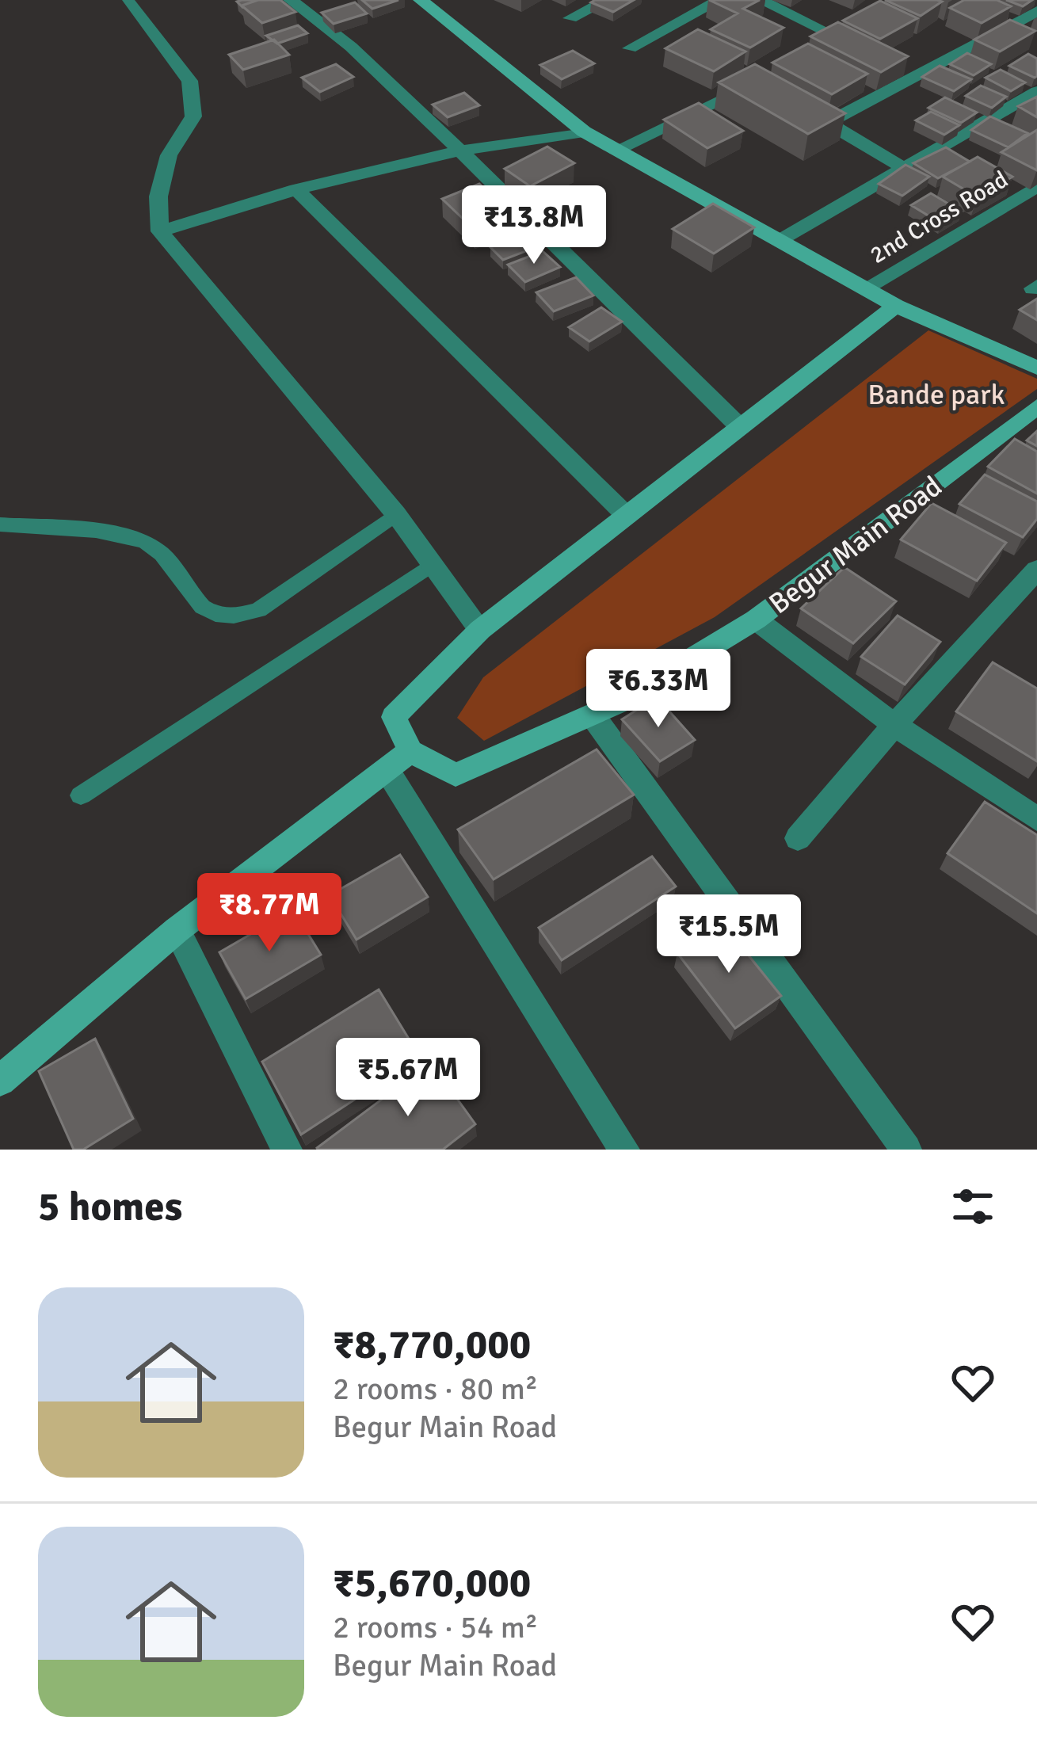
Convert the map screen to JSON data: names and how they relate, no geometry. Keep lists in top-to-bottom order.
{
  "streets": {
    "street": ["2nd Cross Road", "Begur Main Road"]
  },
  "parks": ["Bande park"],
  "page": {
    "price": [
      "₹13.8M",
      "₹6.33M",
      "₹8.77M",
      "₹15.5M",
      "₹5.67M"
    ],
    "heading": "5 homes",
    "list": [
      {
        "name": "₹8,770,000",
        "note": "2 rooms · 80 m² · Begur Main Road"
      },
      {
        "name": "₹5,670,000",
        "note": "2 rooms · 54 m² · Begur Main Road"
      }
    ]
  }
}
